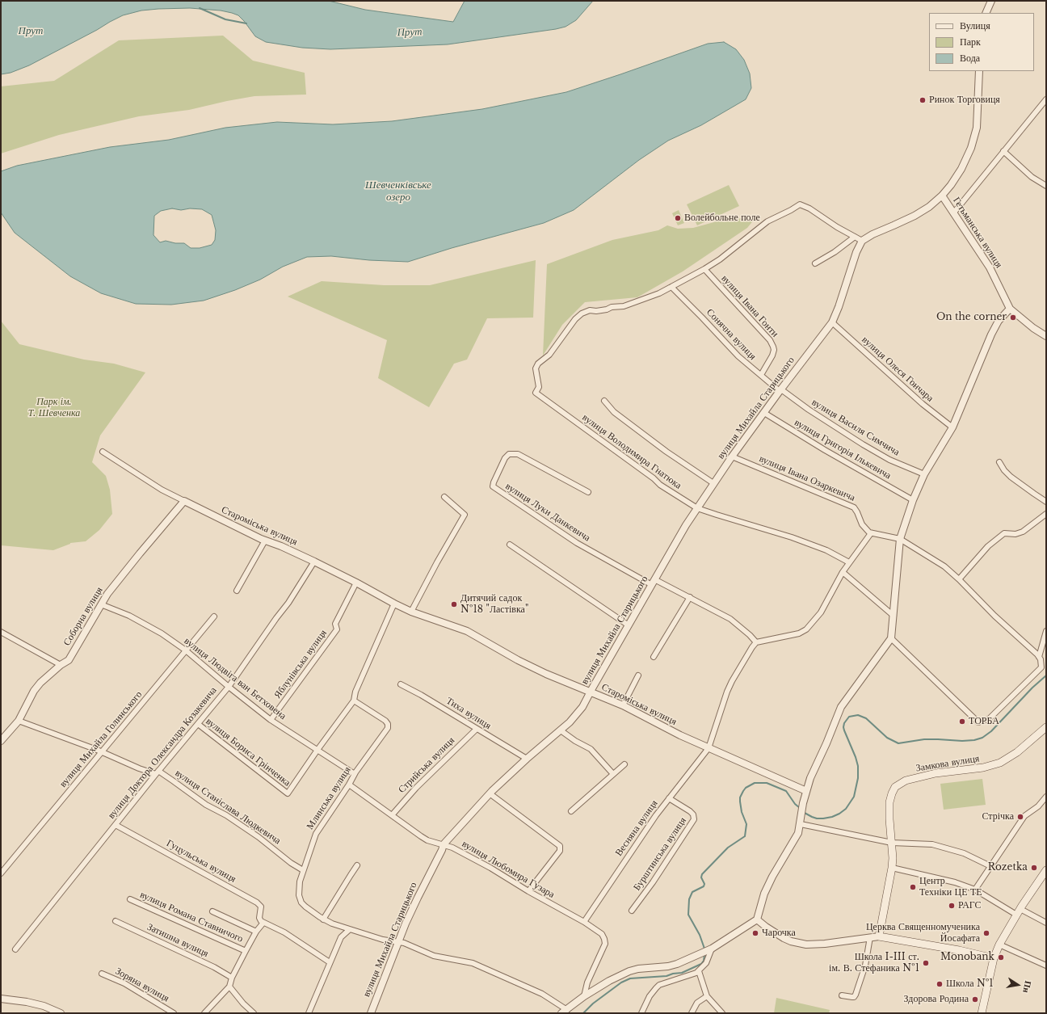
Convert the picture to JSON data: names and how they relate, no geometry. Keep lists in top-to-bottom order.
{
  "streets": {
    "main road": ["Замкова вулиця"],
    "street": [
      "Гетьманська вулиця",
      "вулиця Івана Гонти",
      "Сонячна вулиця",
      "вулиця Олеся Гончара",
      "вулиця Михайла Старицького",
      "вулиця Василя Симчича",
      "вулиця Григорія Ількевича",
      "вулиця Володимира Гнатюка",
      "вулиця Івана Озаркевича",
      "вулиця Луки Данкевича",
      "Староміська вулиця",
      "Соборна вулиця",
      "Яблунівська вулиця",
      "вулиця Людвіга ван Бетховена",
      "Тиха вулиця",
      "вулиця Михайла Голинського",
      "вулиця Бориса Грінченка",
      "вулиця Доктора Олександра Козакевича",
      "Стрийська вулиця",
      "Млинська вулиця",
      "вулиця Станіслава Людкевича",
      "Весняна вулиця",
      "Бурштинська вулиця",
      "Гуцульська вулиця",
      "вулиця Любомира Гузара",
      "вулиця Романа Ставничого",
      "Затишна вулиця",
      "Зоряна вулиця"
    ]
  },
  "crossings": [
    ["вулиця Івана Гонти", "Сонячна вулиця"],
    ["Сонячна вулиця", "вулиця Михайла Старицького"],
    ["Сонячна вулиця", "вулиця Василя Симчича"],
    ["Сонячна вулиця", "вулиця Володимира Гнатюка"],
    ["вулиця Олеся Гончара", "вулиця Михайла Старицького"],
    ["вулиця Михайла Старицького", "вулиця Василя Симчича"],
    ["вулиця Михайла Старицького", "вулиця Григорія Ількевича"],
    ["вулиця Михайла Старицького", "вулиця Володимира Гнатюка"],
    ["вулиця Михайла Старицького", "вулиця Івана Озаркевича"],
    ["вулиця Михайла Старицького", "вулиця Луки Данкевича"],
    ["вулиця Михайла Старицького", "Староміська вулиця"],
    ["вулиця Михайла Старицького", "Тиха вулиця"],
    ["вулиця Михайла Старицького", "Млинська вулиця"],
    ["вулиця Михайла Старицького", "вулиця Любомира Гузара"],
    ["Староміська вулиця", "Соборна вулиця"],
    ["Староміська вулиця", "Яблунівська вулиця"],
    ["Староміська вулиця", "вулиця Доктора Олександра Козакевича"],
    ["Староміська вулиця", "Весняна вулиця"],
    ["Соборна вулиця", "вулиця Людвіга ван Бетховена"],
    ["Соборна вулиця", "вулиця Станіслава Людкевича"],
    ["Яблунівська вулиця", "вулиця Людвіга ван Бетховена"],
    ["вулиця Людвіга ван Бетховена", "вулиця Михайла Голинського"],
    ["вулиця Людвіга ван Бетховена", "вулиця Бориса Грінченка"],
    ["вулиця Людвіга ван Бетховена", "вулиця Доктора Олександра Козакевича"],
    ["вулиця Людвіга ван Бетховена", "Млинська вулиця"],
    ["Тиха вулиця", "Стрийська вулиця"],
    ["вулиця Михайла Голинського", "вулиця Станіслава Людкевича"],
    ["вулиця Бориса Грінченка", "вулиця Доктора Олександра Козакевича"],
    ["вулиця Доктора Олександра Козакевича", "вулиця Станіслава Людкевича"],
    ["вулиця Доктора Олександра Козакевича", "Гуцульська вулиця"],
    ["Стрийська вулиця", "вулиця Любомира Гузара"],
    ["Млинська вулиця", "вулиця Станіслава Людкевича"],
    ["Млинська вулиця", "вулиця Любомира Гузара"],
    ["Весняна вулиця", "Бурштинська вулиця"],
    ["Весняна вулиця", "вулиця Любомира Гузара"]
  ],
  "water": ["Прут", "Шевченківське озеро"],
  "parks": ["Парк ім. Т. Шевченка"],
  "places": [
    "Ринок Торговиця",
    "Волейбольне поле",
    "On the corner",
    "Дитячий садок №18 \"Ластівка\"",
    "ТОРБА",
    "Стрічка",
    "Rozetka",
    "Центр Техніки ЦЕ ТЕ",
    "РАГС",
    "Чарочка",
    "Церква Священномученика Йосафата",
    "Monobank",
    "Школа I-III ст. ім. В. Стефаника №1",
    "Школа №1",
    "Здорова Родина"
  ],
  "legend": ["Вулиця", "Парк", "Вода"],
  "north": "right"
}
